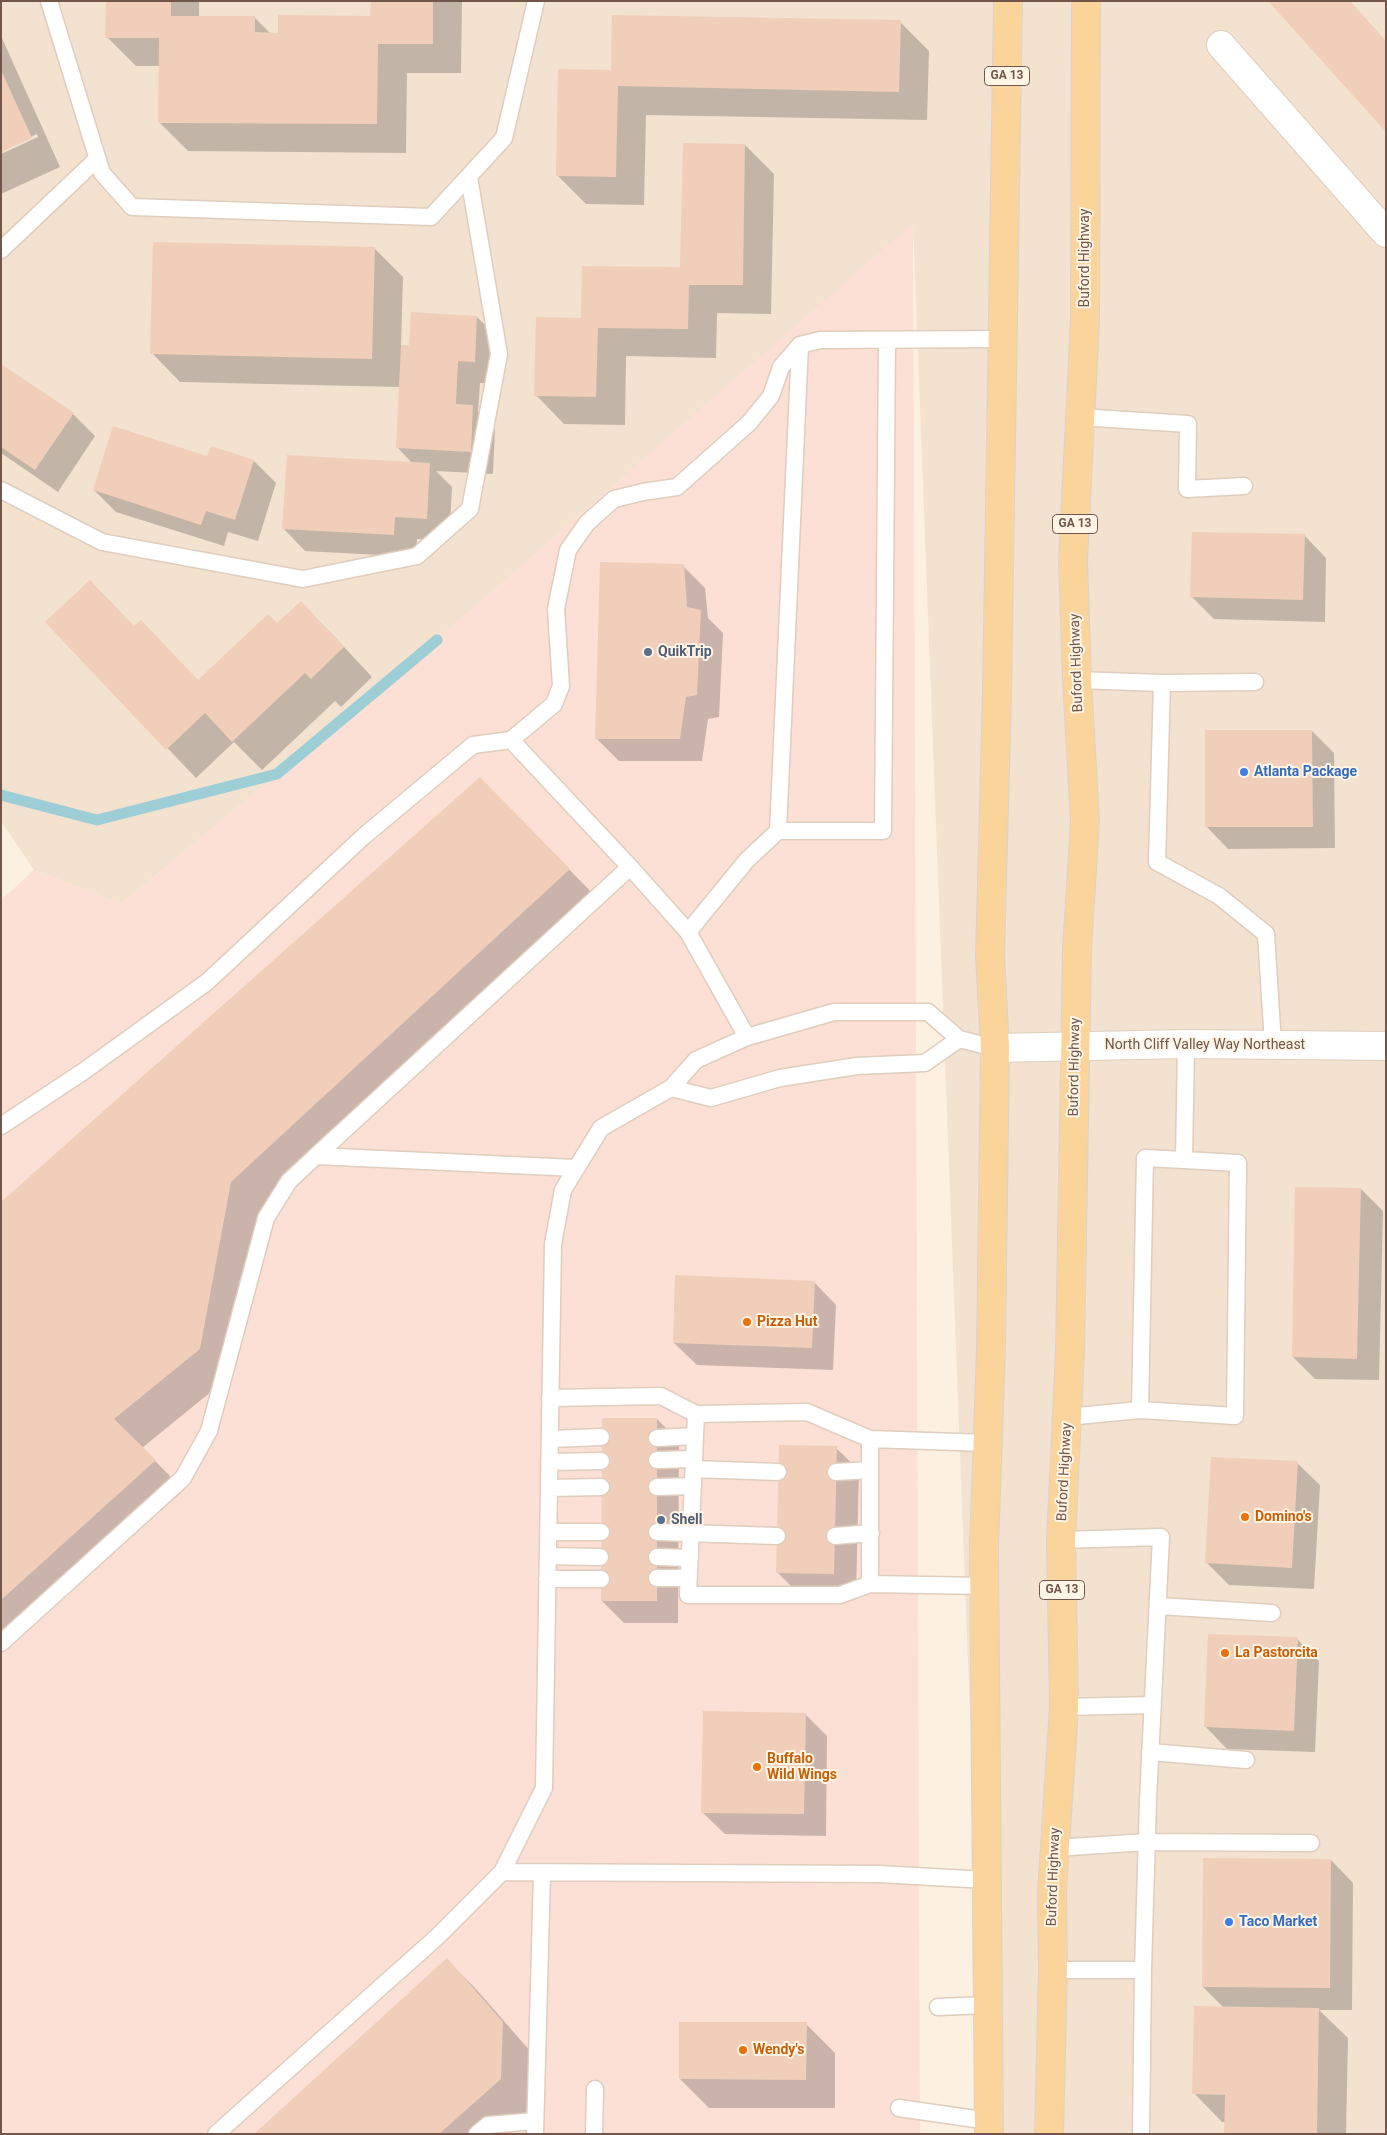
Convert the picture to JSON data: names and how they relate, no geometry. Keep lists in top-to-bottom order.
{
  "streets": {
    "main road": ["GA 13", "Buford Highway"],
    "street": ["North Cliff Valley Way Northeast"]
  },
  "crossings": [
    ["GA 13", "North Cliff Valley Way Northeast"],
    ["Buford Highway", "North Cliff Valley Way Northeast"]
  ],
  "places": [
    "QuikTrip",
    "Atlanta Package",
    "Pizza Hut",
    "Domino's",
    "Shell",
    "La Pastorcita",
    "Buffalo Wild Wings",
    "Taco Market",
    "Wendy's"
  ]
}
